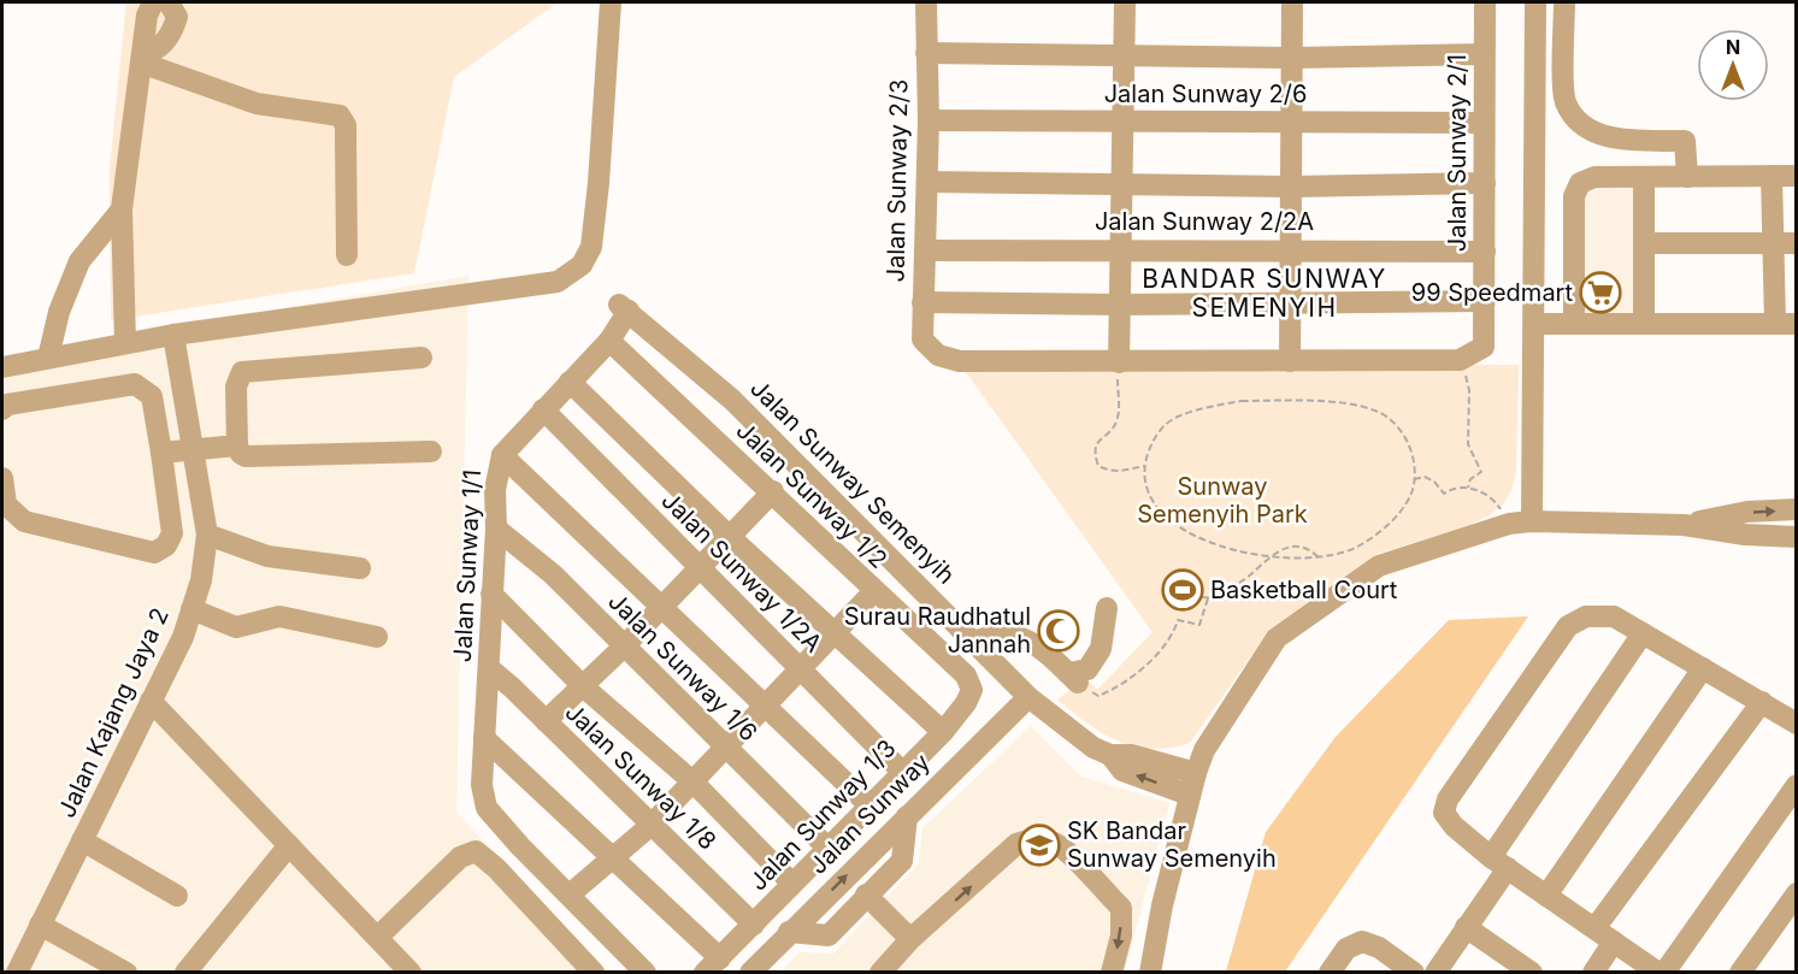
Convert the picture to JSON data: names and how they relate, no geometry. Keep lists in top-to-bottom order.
{
  "streets": {
    "street": [
      "Jalan Sunway 2/6",
      "Jalan Sunway 2/1",
      "Jalan Sunway 2/3",
      "Jalan Sunway 2/2A",
      "Jalan Sunway Semenyih",
      "Jalan Sunway 1/2",
      "Jalan Sunway 1/1",
      "Jalan Sunway 1/2A",
      "Jalan Sunway 1/6",
      "Jalan Kajang Jaya 2",
      "Jalan Sunway 1/8",
      "Jalan Sunway",
      "Jalan Sunway 1/3"
    ]
  },
  "crossings": [
    ["Jalan Sunway 2/6", "Jalan Sunway 2/1"],
    ["Jalan Sunway 2/6", "Jalan Sunway 2/3"],
    ["Jalan Sunway 2/1", "Jalan Sunway 2/2A"],
    ["Jalan Sunway 2/3", "Jalan Sunway 2/2A"],
    ["Jalan Sunway Semenyih", "Jalan Sunway 1/1"],
    ["Jalan Sunway Semenyih", "Jalan Sunway"],
    ["Jalan Sunway 1/2", "Jalan Sunway 1/1"],
    ["Jalan Sunway 1/2", "Jalan Sunway 1/3"],
    ["Jalan Sunway 1/1", "Jalan Sunway 1/2A"],
    ["Jalan Sunway 1/1", "Jalan Sunway 1/6"],
    ["Jalan Sunway 1/1", "Jalan Sunway 1/8"],
    ["Jalan Sunway 1/2A", "Jalan Sunway 1/3"],
    ["Jalan Sunway 1/6", "Jalan Sunway 1/3"],
    ["Jalan Sunway 1/8", "Jalan Sunway 1/3"]
  ],
  "districts": ["BANDAR SUNWAY SEMENYIH"],
  "parks": ["Sunway Semenyih Park"],
  "places": {
    "supermarket": ["99 Speedmart"],
    "sports": ["Basketball Court"],
    "mosque": ["Surau Raudhatul Jannah"],
    "school or university": ["SK Bandar Sunway Semenyih"]
  },
  "north": "top"
}
